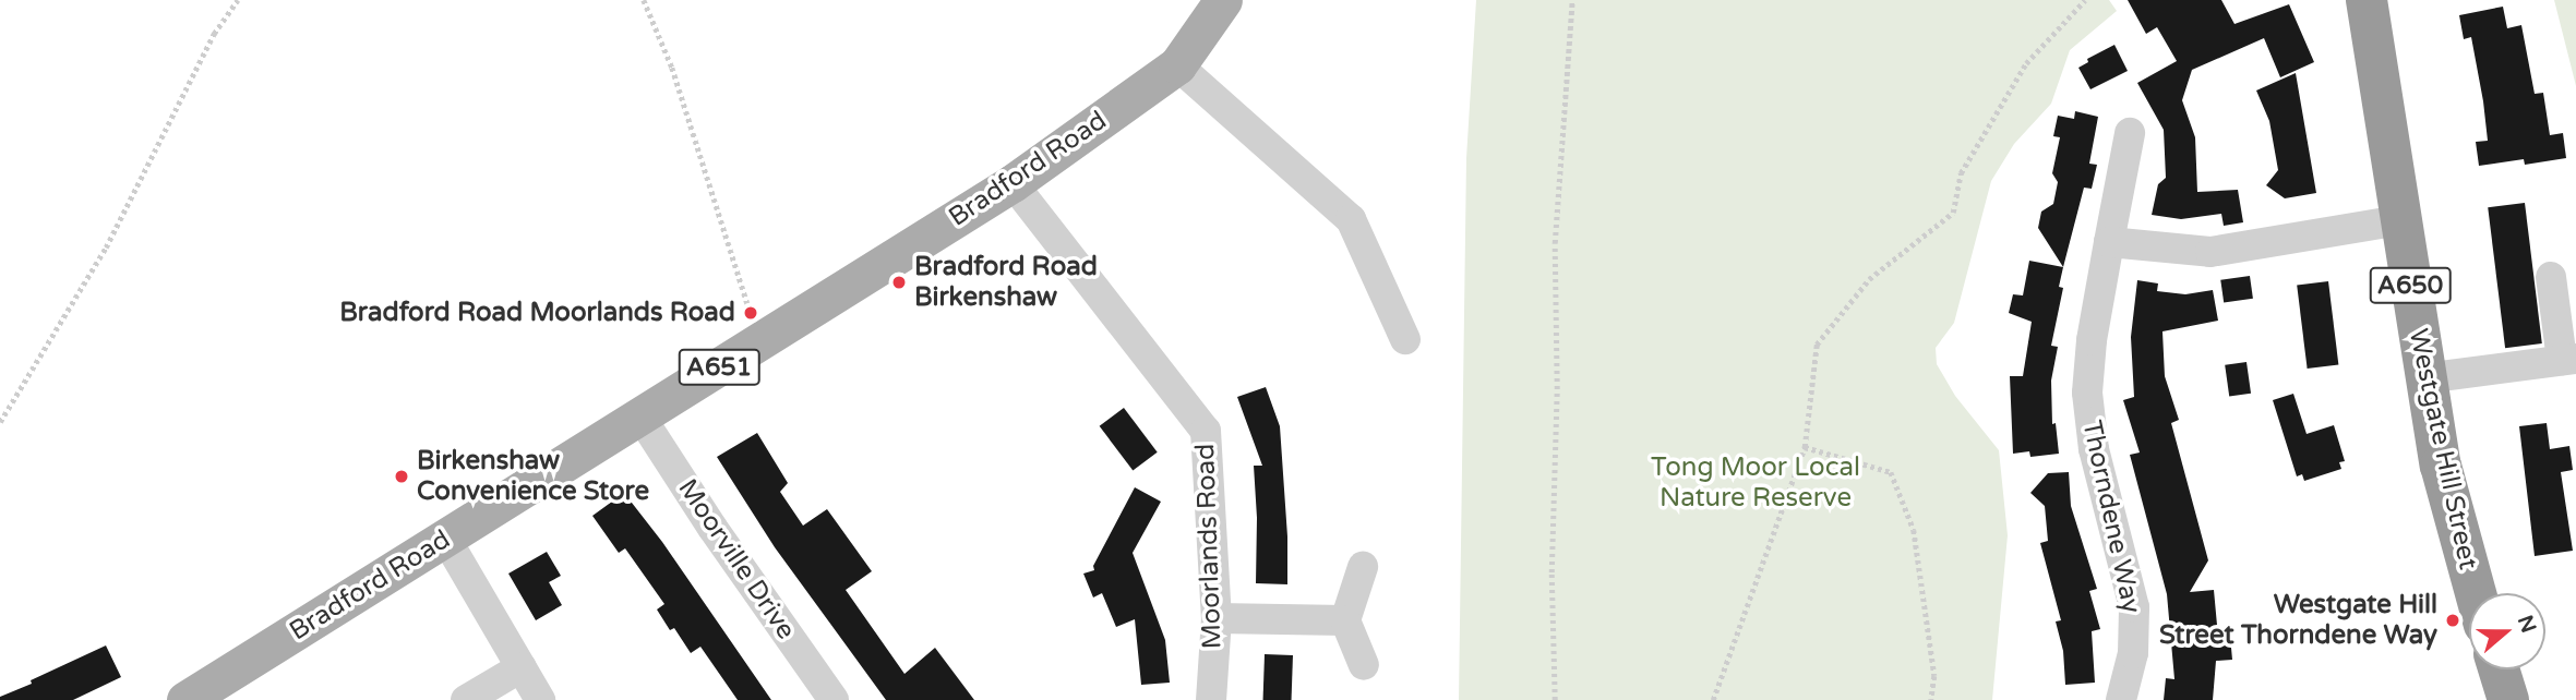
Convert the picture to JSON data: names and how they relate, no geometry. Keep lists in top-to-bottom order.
{
  "streets": {
    "highway": ["A650", "Westgate Hill Street"],
    "main road": ["Bradford Road", "A651"],
    "street": ["Thorndene Way", "Moorlands Road", "Moorville Drive"]
  },
  "crossings": [
    ["Bradford Road", "Moorlands Road"],
    ["Bradford Road", "Moorville Drive"]
  ],
  "parks": ["Tong Moor Local Nature Reserve"],
  "places": [
    "Bradford Road Birkenshaw",
    "Bradford Road Moorlands Road",
    "Birkenshaw Convenience Store",
    "Westgate Hill Street Thorndene Way"
  ],
  "north": "right"
}
